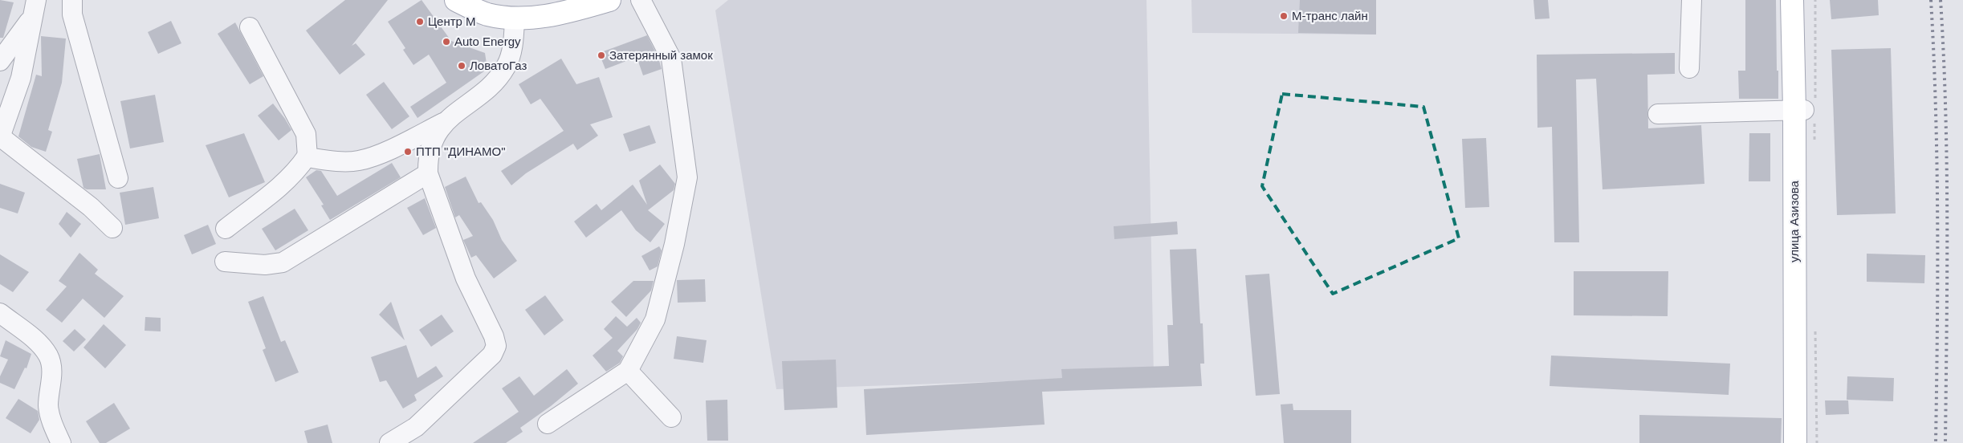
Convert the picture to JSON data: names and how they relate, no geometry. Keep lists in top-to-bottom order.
{
  "streets": {
    "main road": ["улица Азизова"]
  },
  "places": [
    "М-транс лайн",
    "Центр М",
    "Auto Energy",
    "Затерянный замок",
    "ЛоватоГаз",
    "ПТП \"ДИНАМО\""
  ]
}
